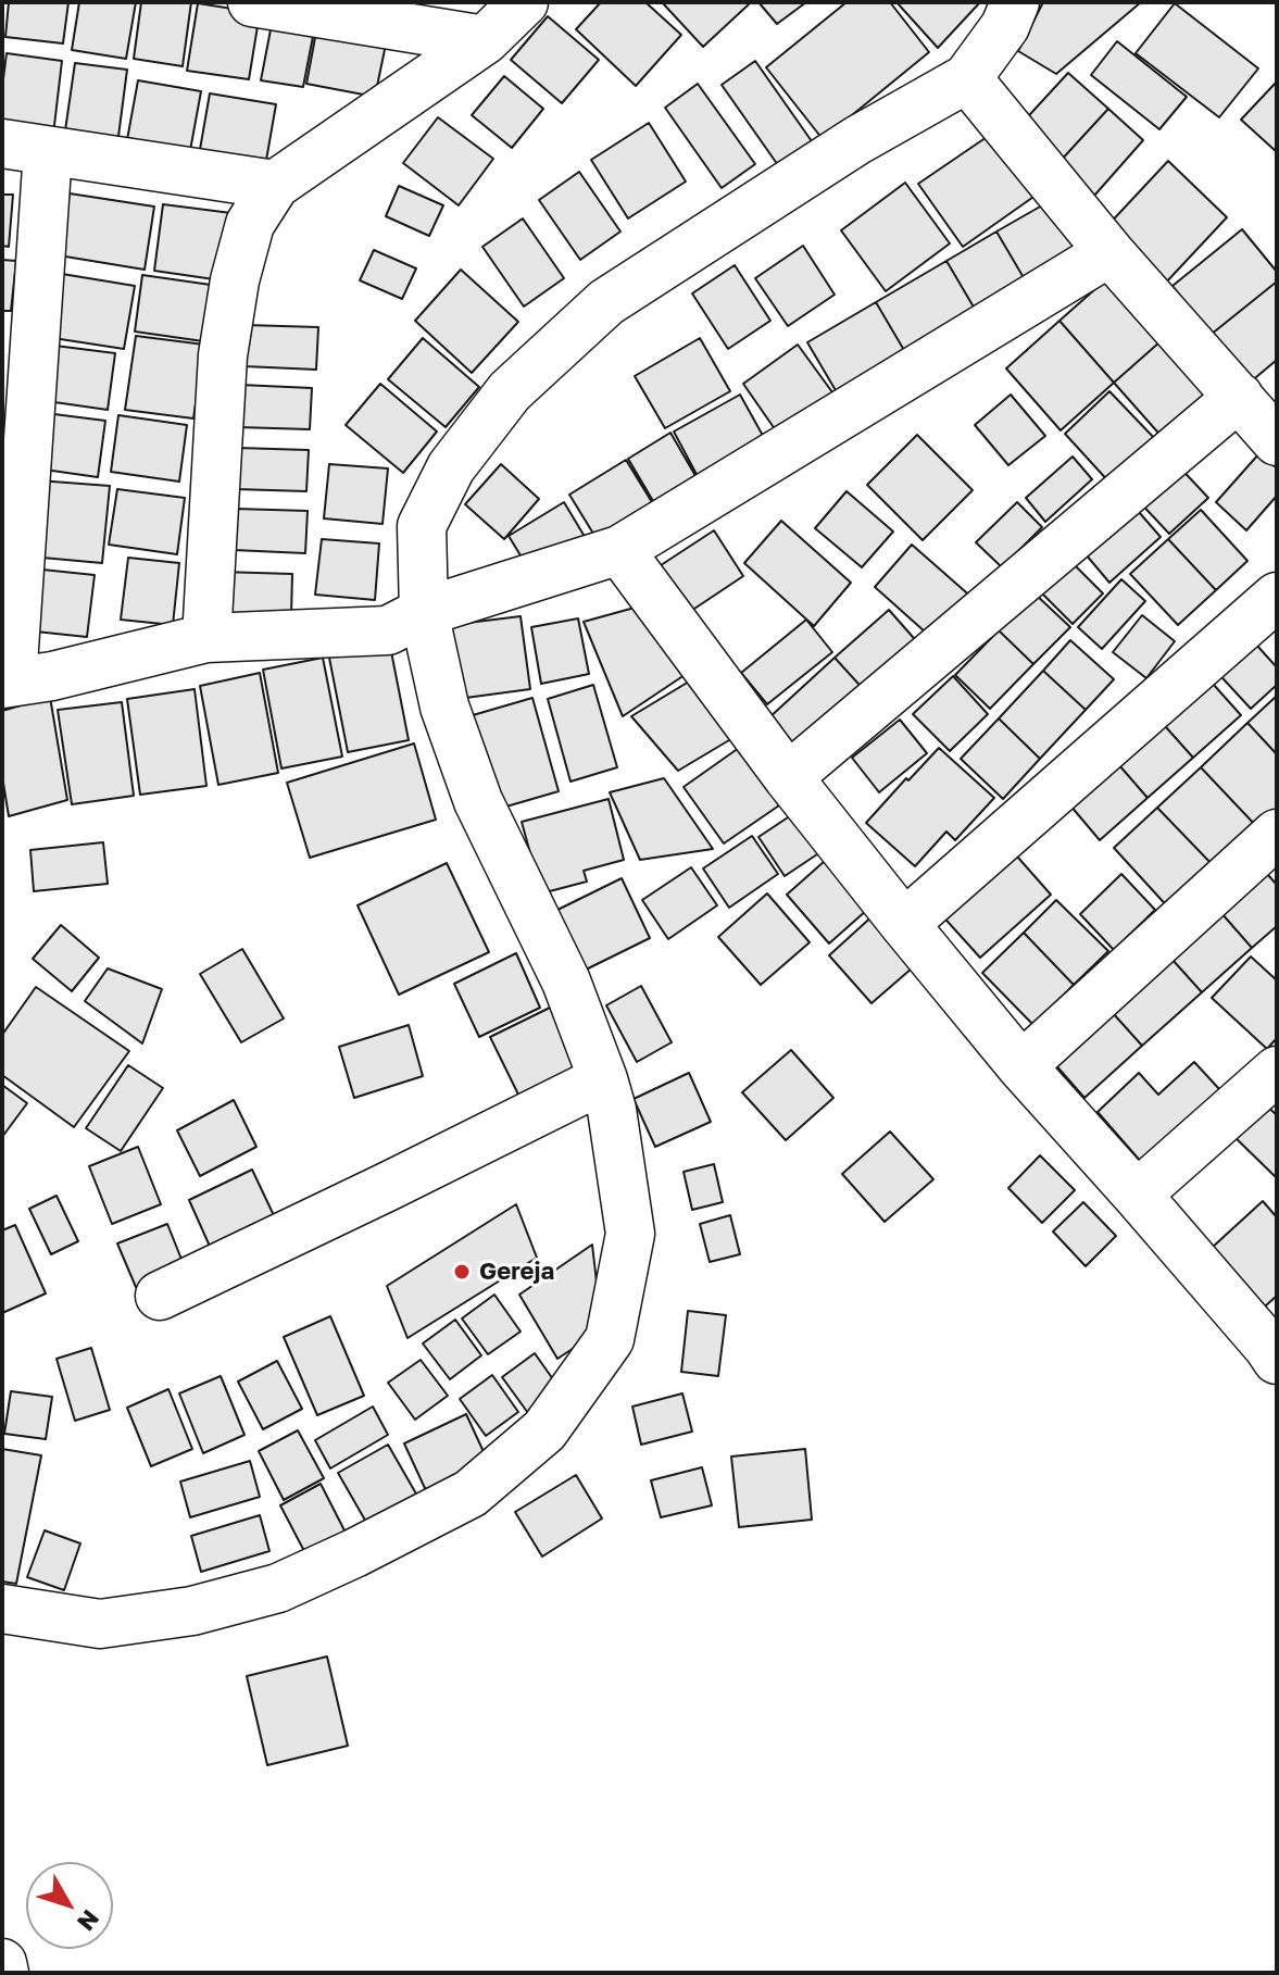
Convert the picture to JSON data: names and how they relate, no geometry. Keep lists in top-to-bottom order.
{
  "places": ["Gereja"],
  "north": "bottom right"
}
